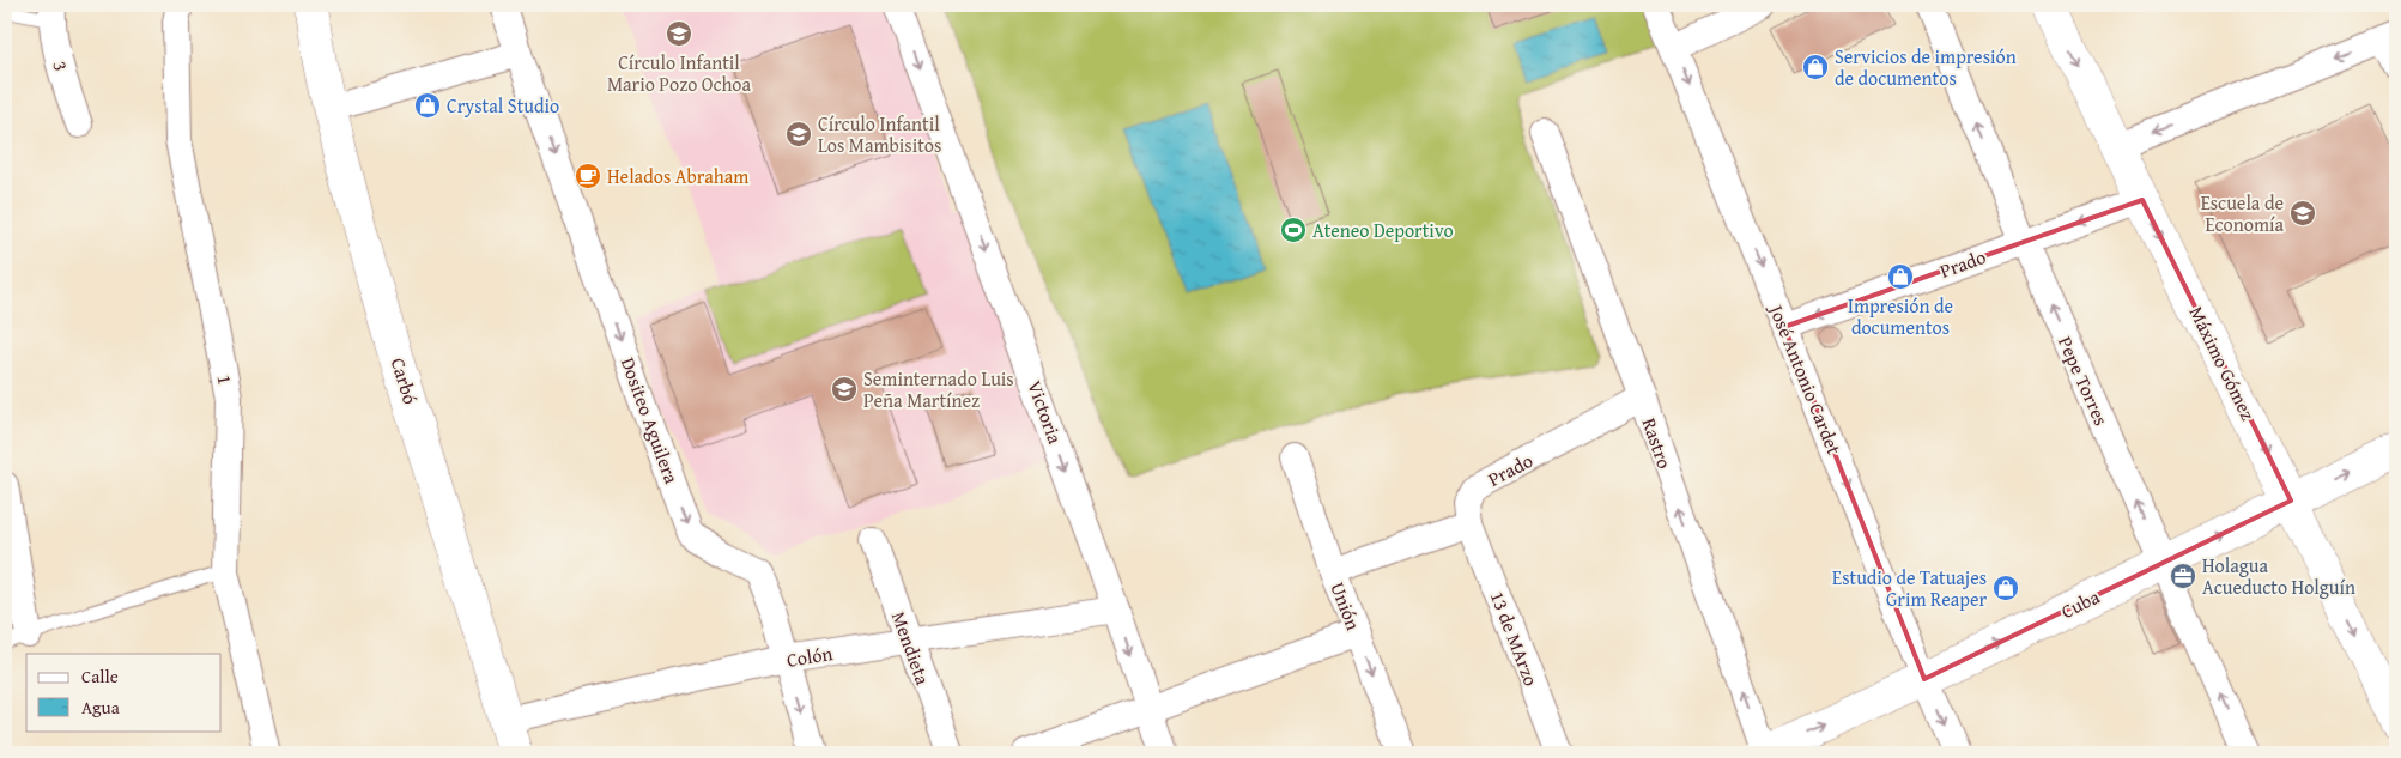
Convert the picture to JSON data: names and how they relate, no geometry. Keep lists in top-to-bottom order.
{
  "streets": {
    "street": [
      "3",
      "Prado",
      "Máximo Gómez",
      "1",
      "José Antonio Cardet",
      "Carbó",
      "Pepe Torres",
      "Victoria",
      "Dositeo Aguilera",
      "Rastro",
      "Cuba",
      "Unión",
      "13 de MArzo",
      "Mendieta",
      "Colón"
    ]
  },
  "crossings": [
    ["Prado", "Máximo Gómez"],
    ["Prado", "José Antonio Cardet"],
    ["Prado", "Pepe Torres"],
    ["Prado", "Rastro"],
    ["Prado", "13 de MArzo"],
    ["Máximo Gómez", "Cuba"],
    ["José Antonio Cardet", "Cuba"],
    ["Carbó", "Colón"],
    ["Pepe Torres", "Cuba"],
    ["Victoria", "Colón"],
    ["Dositeo Aguilera", "Colón"],
    ["Rastro", "Cuba"],
    ["Mendieta", "Colón"]
  ],
  "one_way": [
    "Prado",
    "Máximo Gómez",
    "José Antonio Cardet",
    "Pepe Torres",
    "Victoria",
    "Dositeo Aguilera",
    "Rastro",
    "Cuba",
    "Unión"
  ],
  "places": {
    "school or university": [
      "Círculo Infantil Mario Pozo Ochoa",
      "Círculo Infantil Los Mambisitos",
      "Escuela de Economía",
      "Seminternado Luis Peña Martínez"
    ],
    "shop": [
      "Servicios de impresión de documentos",
      "Crystal Studio",
      "Impresión de documentos",
      "Estudio de Tatuajes Grim Reaper"
    ],
    "cafe": ["Helados Abraham"],
    "sports": ["Ateneo Deportivo"],
    "office": ["Holagua Acueducto Holguín"]
  },
  "legend": ["Calle", "Agua"]
}
